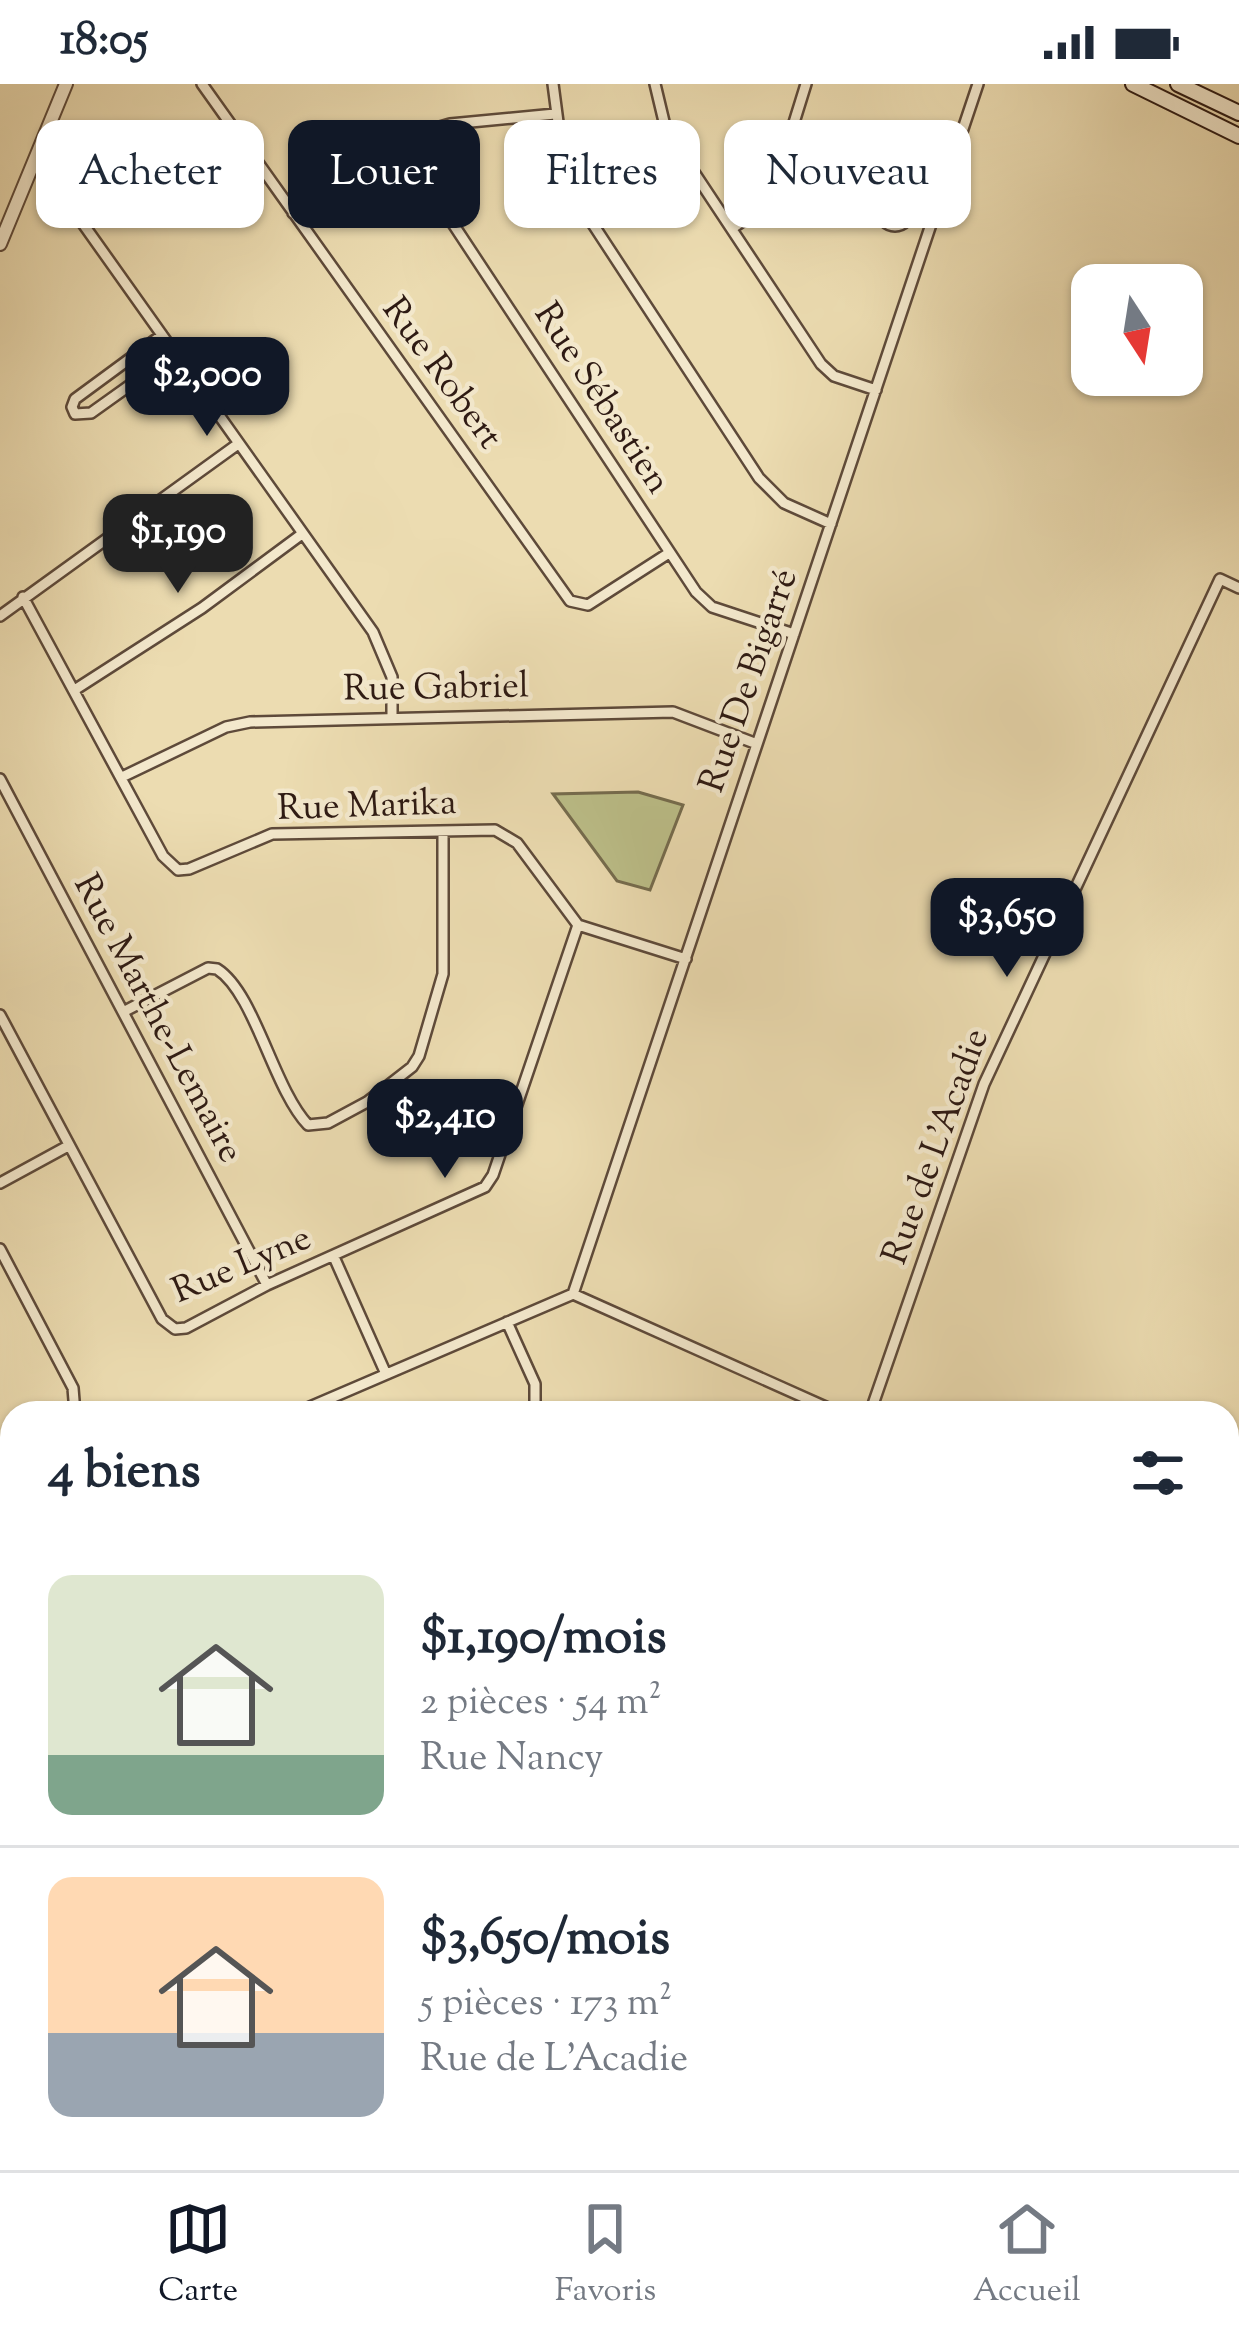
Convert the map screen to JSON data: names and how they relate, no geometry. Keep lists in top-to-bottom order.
{
  "streets": {
    "street": [
      "Rue Robert",
      "Rue Sébastien",
      "Rue De Bigarré",
      "Rue Gabriel",
      "Rue Marika",
      "Rue Marthe-Lemaire",
      "Rue de L'Acadie",
      "Rue Lyne"
    ]
  },
  "crossings": [
    ["Rue Robert", "Rue Sébastien"],
    ["Rue Sébastien", "Rue De Bigarré"],
    ["Rue De Bigarré", "Rue Gabriel"],
    ["Rue Gabriel", "Rue Marika"],
    ["Rue Marika", "Rue Lyne"],
    ["Rue Marthe-Lemaire", "Rue Lyne"]
  ],
  "north": "bottom",
  "page": {
    "status": "18:05",
    "chip": [
      "Acheter",
      "Louer",
      "Filtres",
      "Nouveau"
    ],
    "price": [
      "$2,000",
      "$1,190",
      "$3,650",
      "$2,410"
    ],
    "heading": "4 biens",
    "list": [
      {
        "name": "$1,190/mois",
        "note": "2 pièces · 54 m² · Rue Nancy"
      },
      {
        "name": "$3,650/mois",
        "note": "5 pièces · 173 m² · Rue de L'Acadie"
      }
    ],
    "tabs": ["Carte", "Favoris", "Accueil"]
  }
}
